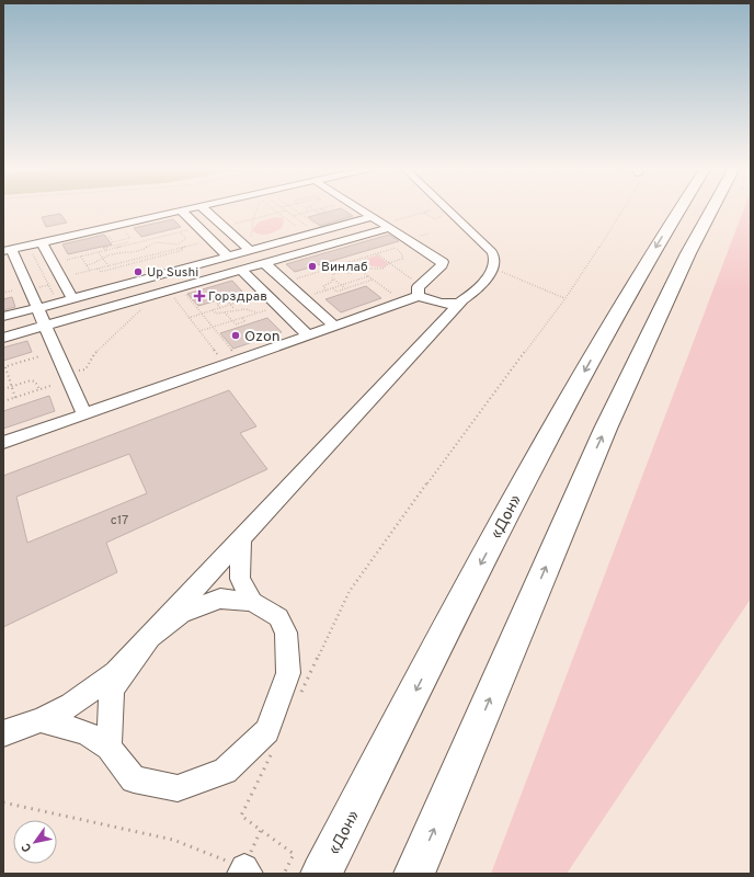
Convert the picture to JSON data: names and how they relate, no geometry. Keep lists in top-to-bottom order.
{
  "streets": {
    "highway": ["«Дон»"]
  },
  "places": {
    "other": ["Винлаб", "Up Sushi", "Ozon"],
    "health": ["Горздрав"]
  },
  "house_numbers": ["с17"],
  "north": "bottom left"
}
